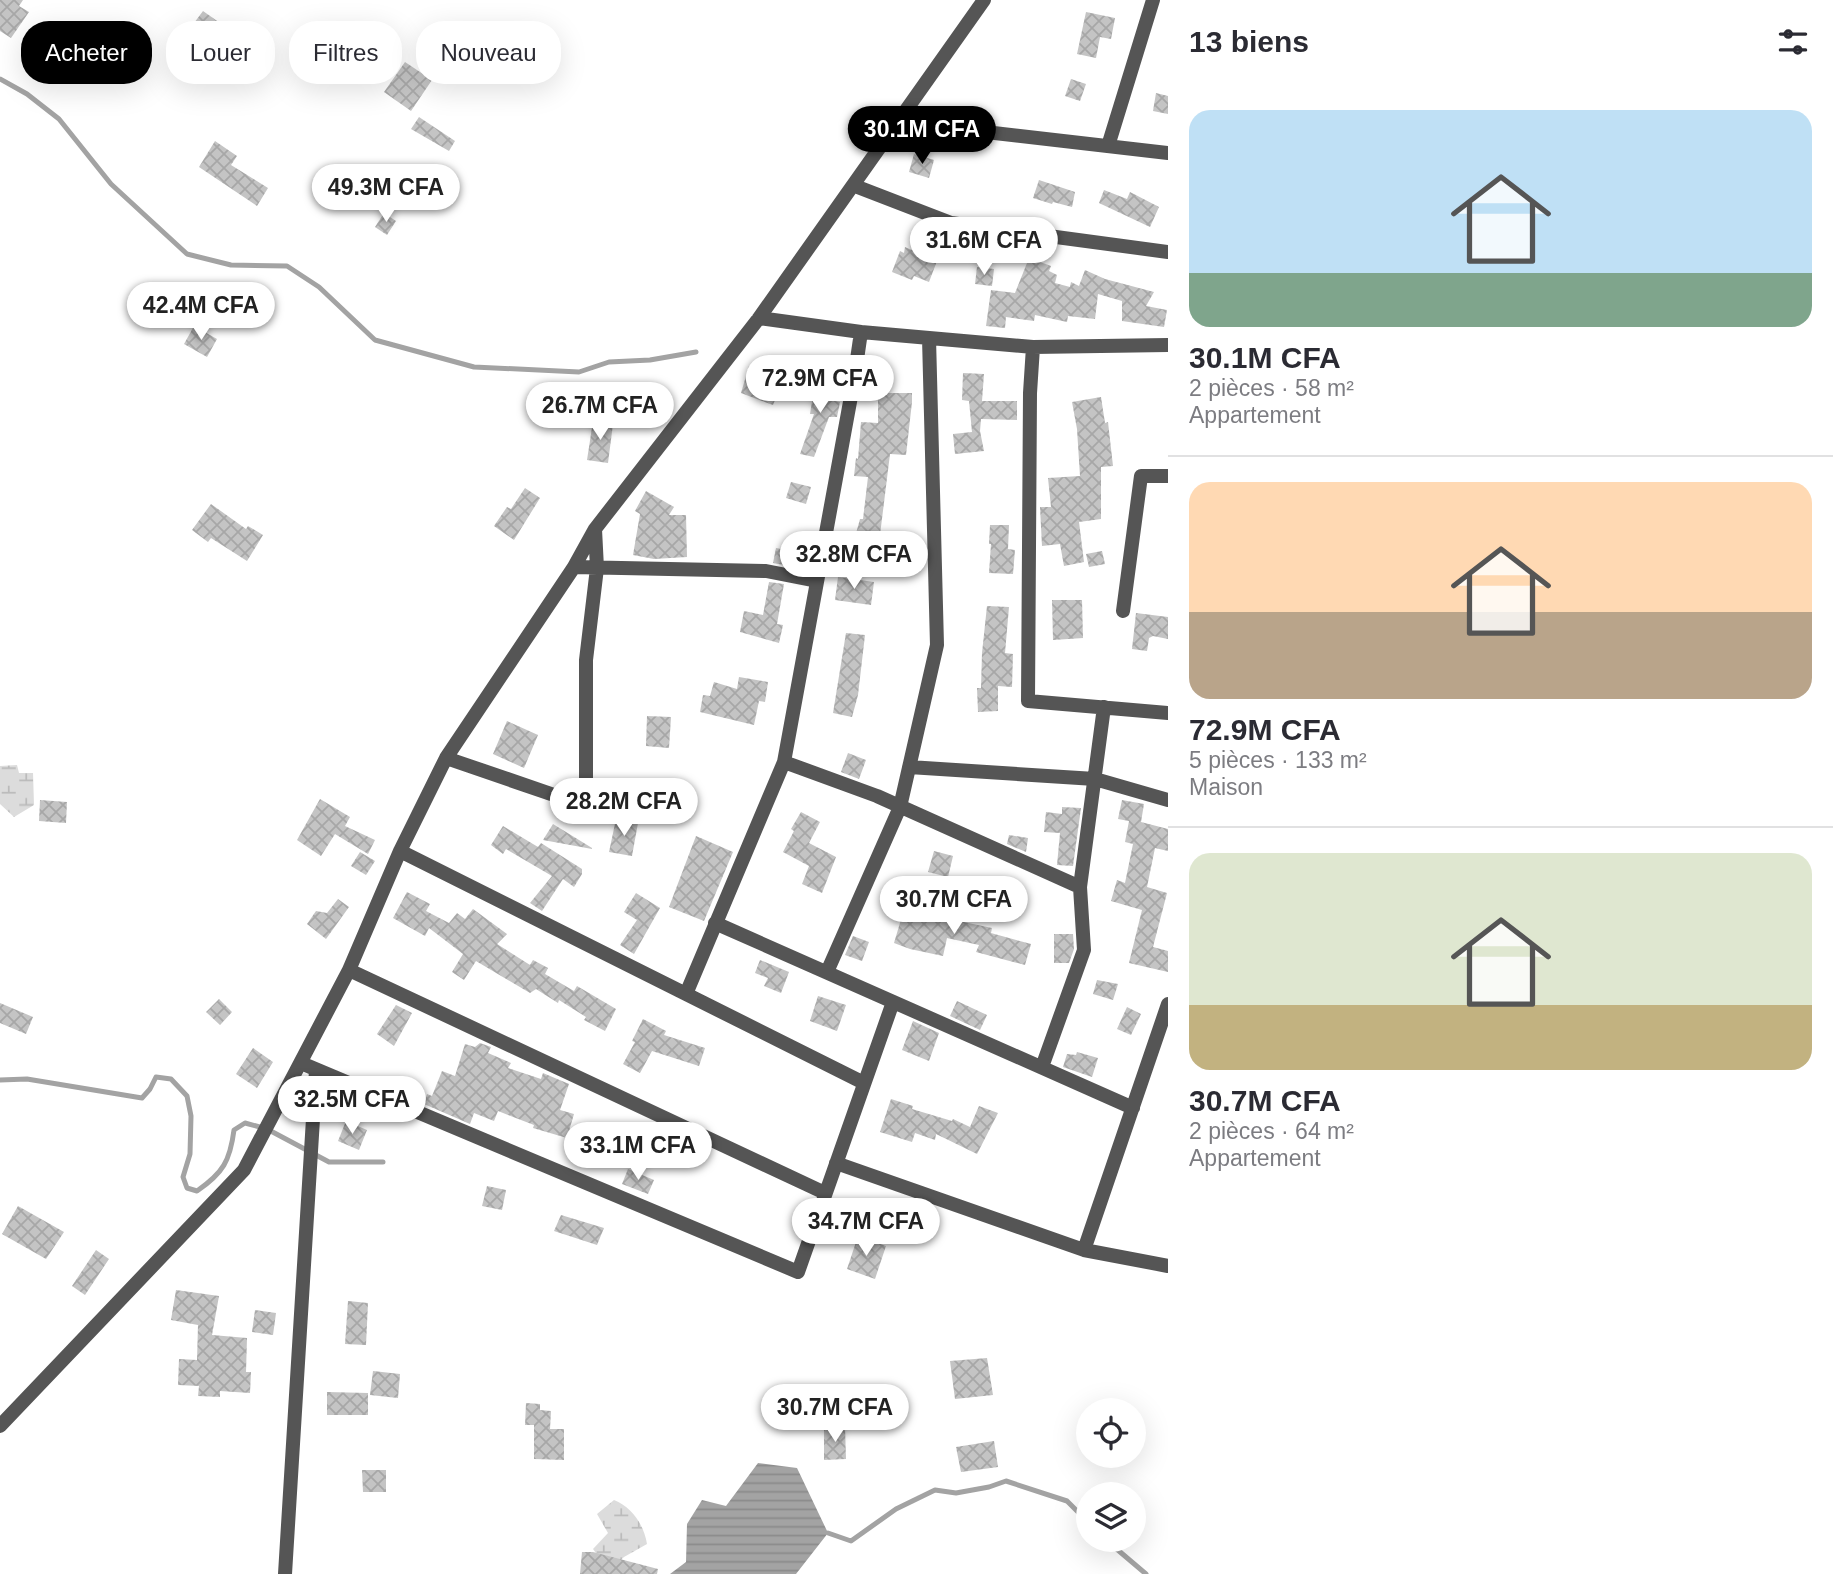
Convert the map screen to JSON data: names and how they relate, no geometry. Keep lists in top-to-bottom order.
{
  "page": {
    "heading": "13 biens",
    "chip": [
      "Acheter",
      "Louer",
      "Filtres",
      "Nouveau"
    ],
    "list": [
      {
        "name": "30.1M CFA",
        "note": "2 pièces · 58 m² · Appartement"
      },
      {
        "name": "72.9M CFA",
        "note": "5 pièces · 133 m² · Maison"
      },
      {
        "name": "30.7M CFA",
        "note": "2 pièces · 64 m² · Appartement"
      }
    ],
    "price": [
      "30.1M CFA",
      "49.3M CFA",
      "31.6M CFA",
      "42.4M CFA",
      "72.9M CFA",
      "26.7M CFA",
      "32.8M CFA",
      "28.2M CFA",
      "30.7M CFA",
      "32.5M CFA",
      "33.1M CFA",
      "34.7M CFA",
      "30.7M CFA"
    ]
  }
}
